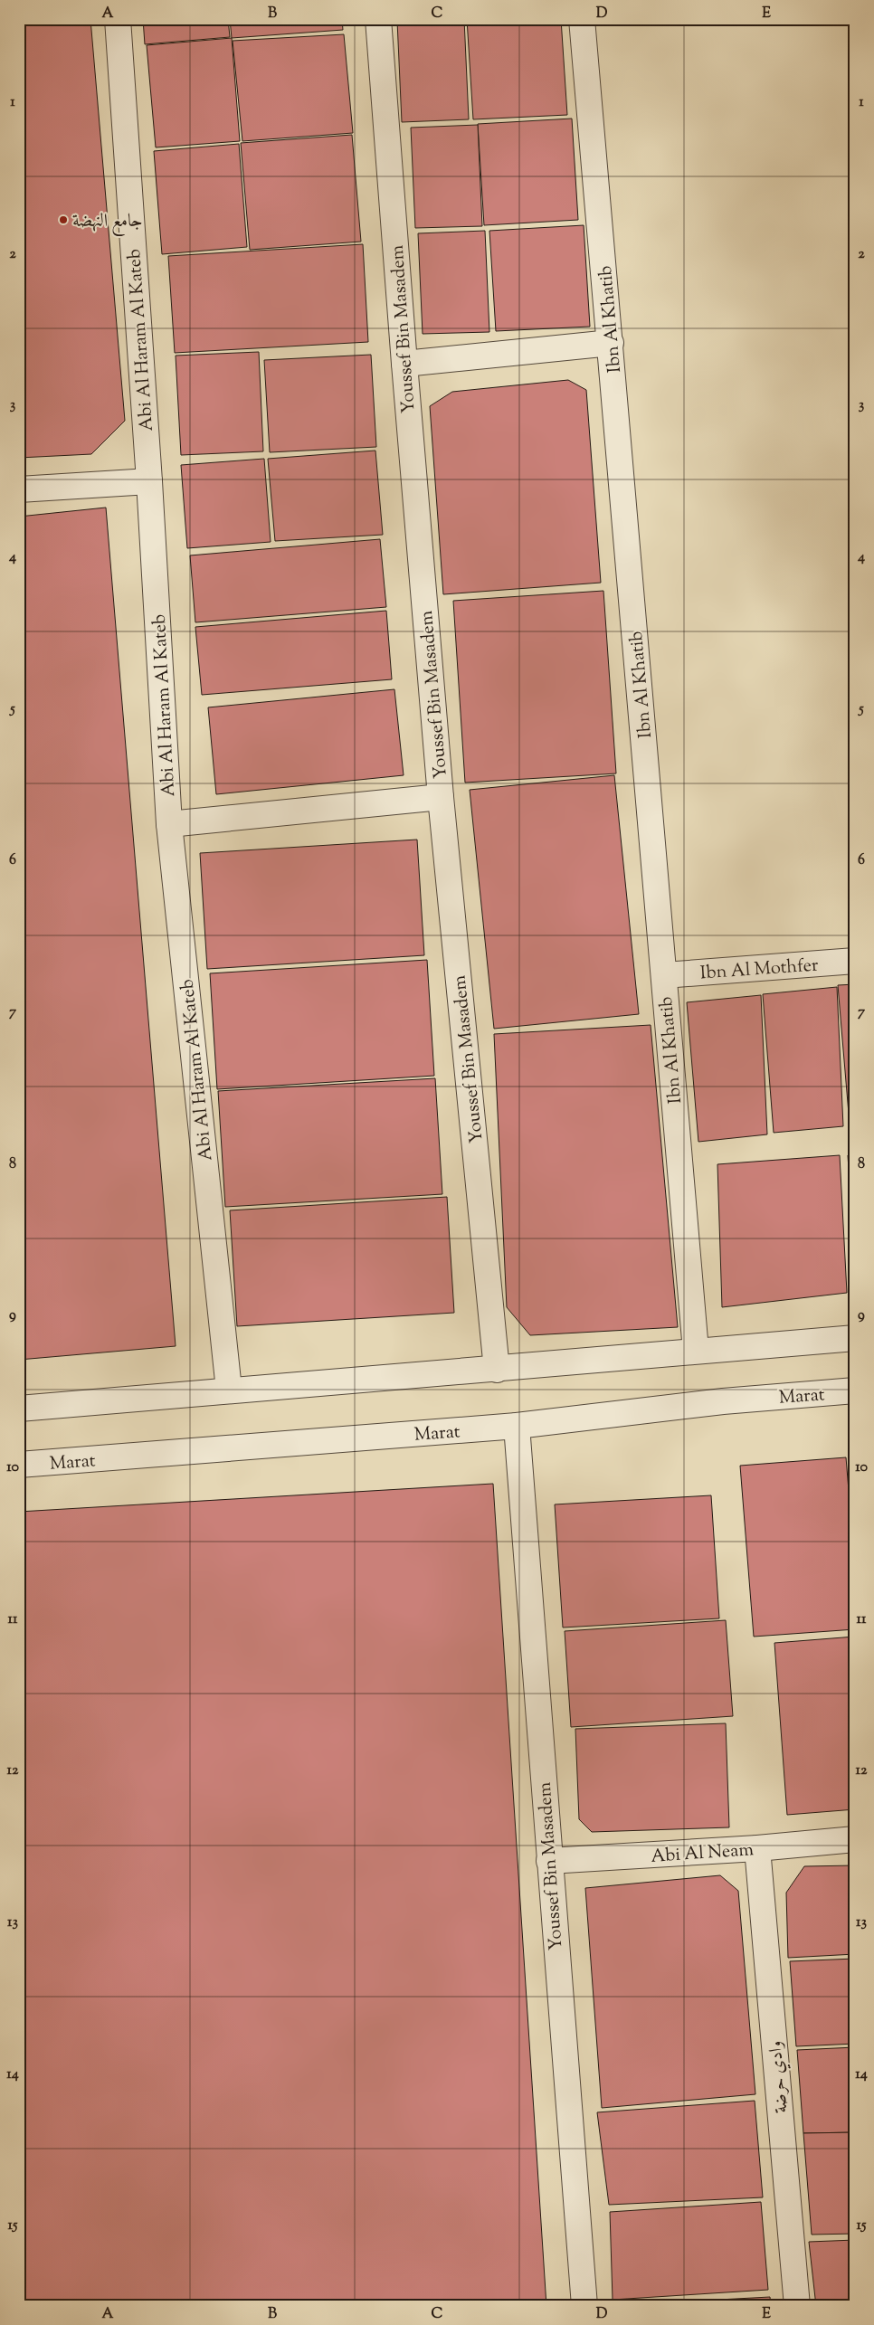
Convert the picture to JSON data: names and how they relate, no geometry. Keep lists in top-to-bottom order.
{
  "streets": {
    "street": [
      "Ibn Al Khatib",
      "Youssef Bin Masadem",
      "Abi Al Haram Al Kateb",
      "Ibn Al Mothfer",
      "Marat",
      "Abi Al Neam",
      "وادي حرضة"
    ]
  },
  "crossings": [
    ["Ibn Al Khatib", "Ibn Al Mothfer"],
    ["Youssef Bin Masadem", "Marat"],
    ["Youssef Bin Masadem", "Abi Al Neam"],
    ["Abi Al Neam", "وادي حرضة"]
  ],
  "places": ["جامع النهضة"],
  "grid": {
    "columns": [
      "A",
      "B",
      "C",
      "D",
      "E"
    ],
    "rows": [
      "1",
      "2",
      "3",
      "4",
      "5",
      "6",
      "7",
      "8",
      "9",
      "10",
      "11",
      "12",
      "13",
      "14",
      "15"
    ]
  }
}
